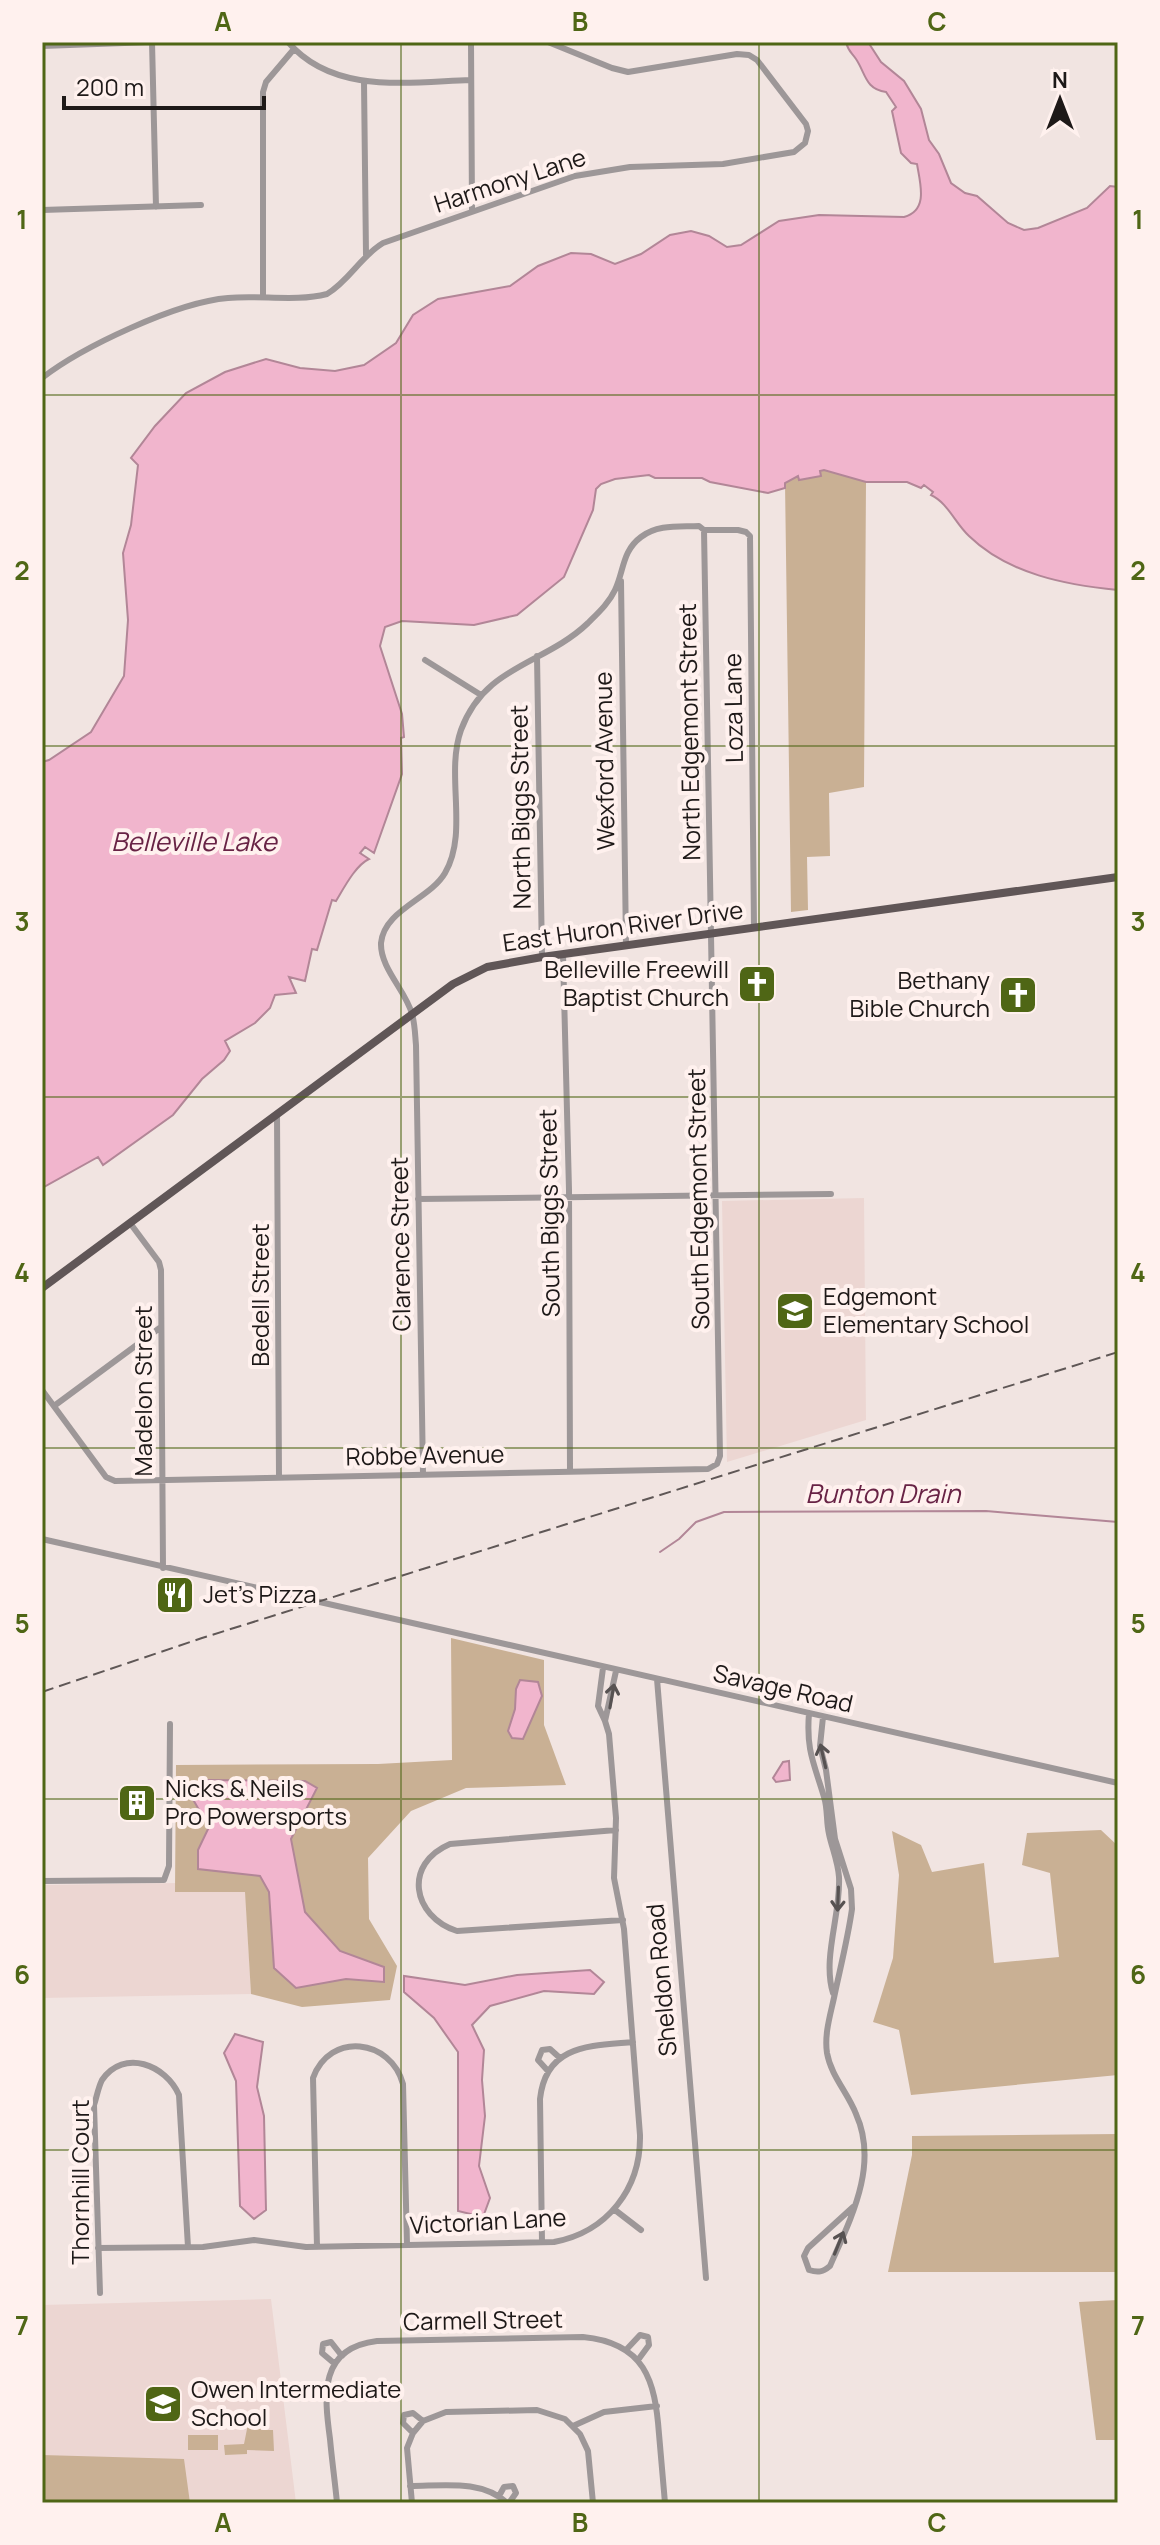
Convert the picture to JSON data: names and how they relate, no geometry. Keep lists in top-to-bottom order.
{
  "streets": {
    "main road": ["East Huron River Drive"],
    "street": [
      "Harmony Lane",
      "Loza Lane",
      "North Edgemont Street",
      "Wexford Avenue",
      "North Biggs Street",
      "South Edgemont Street",
      "South Biggs Street",
      "Clarence Street",
      "Bedell Street",
      "Madelon Street",
      "Robbe Avenue",
      "Savage Road",
      "Sheldon Road",
      "Thornhill Court",
      "Victorian Lane",
      "Carmell Street"
    ]
  },
  "crossings": [
    ["Loza Lane", "North Edgemont Street"],
    ["Loza Lane", "East Huron River Drive"],
    ["North Edgemont Street", "East Huron River Drive"],
    ["North Edgemont Street", "South Edgemont Street"],
    ["Wexford Avenue", "East Huron River Drive"],
    ["North Biggs Street", "East Huron River Drive"],
    ["East Huron River Drive", "South Edgemont Street"],
    ["East Huron River Drive", "South Biggs Street"],
    ["East Huron River Drive", "Clarence Street"],
    ["East Huron River Drive", "Bedell Street"],
    ["East Huron River Drive", "Madelon Street"],
    ["South Edgemont Street", "Robbe Avenue"],
    ["South Biggs Street", "Robbe Avenue"],
    ["Clarence Street", "Robbe Avenue"],
    ["Bedell Street", "Robbe Avenue"],
    ["Madelon Street", "Robbe Avenue"],
    ["Madelon Street", "Savage Road"],
    ["Savage Road", "Sheldon Road"],
    ["Savage Road", "Victorian Lane"],
    ["Thornhill Court", "Victorian Lane"]
  ],
  "water": ["Belleville Lake", "Bunton Drain"],
  "places": {
    "church": ["Belleville Freewill Baptist Church", "Bethany Bible Church"],
    "school or university": ["Edgemont Elementary School", "Owen Intermediate School"],
    "restaurant": ["Jet's Pizza"],
    "building": ["Nicks & Neils Pro Powersports"]
  },
  "scale_bar": "200 m",
  "north": "top",
  "grid": {
    "columns": ["A", "B", "C"],
    "rows": [
      "1",
      "2",
      "3",
      "4",
      "5",
      "6",
      "7"
    ]
  }
}
